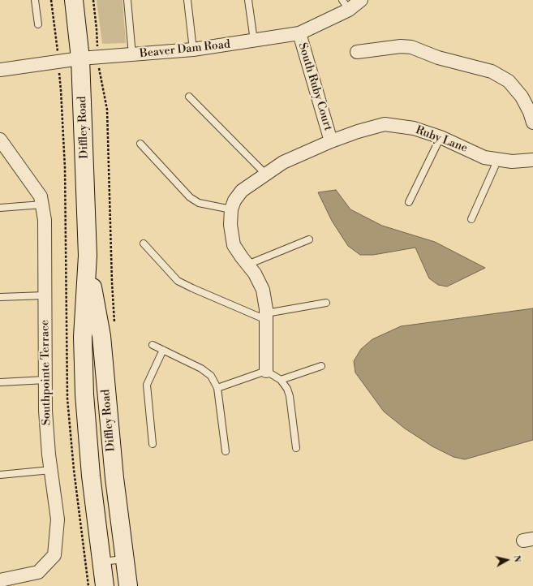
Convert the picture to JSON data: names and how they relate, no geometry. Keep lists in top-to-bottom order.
{
  "streets": {
    "main road": ["Diffley Road"],
    "street": [
      "Beaver Dam Road",
      "South Ruby Court",
      "Ruby Lane",
      "Southpointe Terrace"
    ]
  },
  "crossings": [
    ["Beaver Dam Road", "South Ruby Court"],
    ["Beaver Dam Road", "Diffley Road"],
    ["South Ruby Court", "Ruby Lane"]
  ],
  "north": "right"
}
